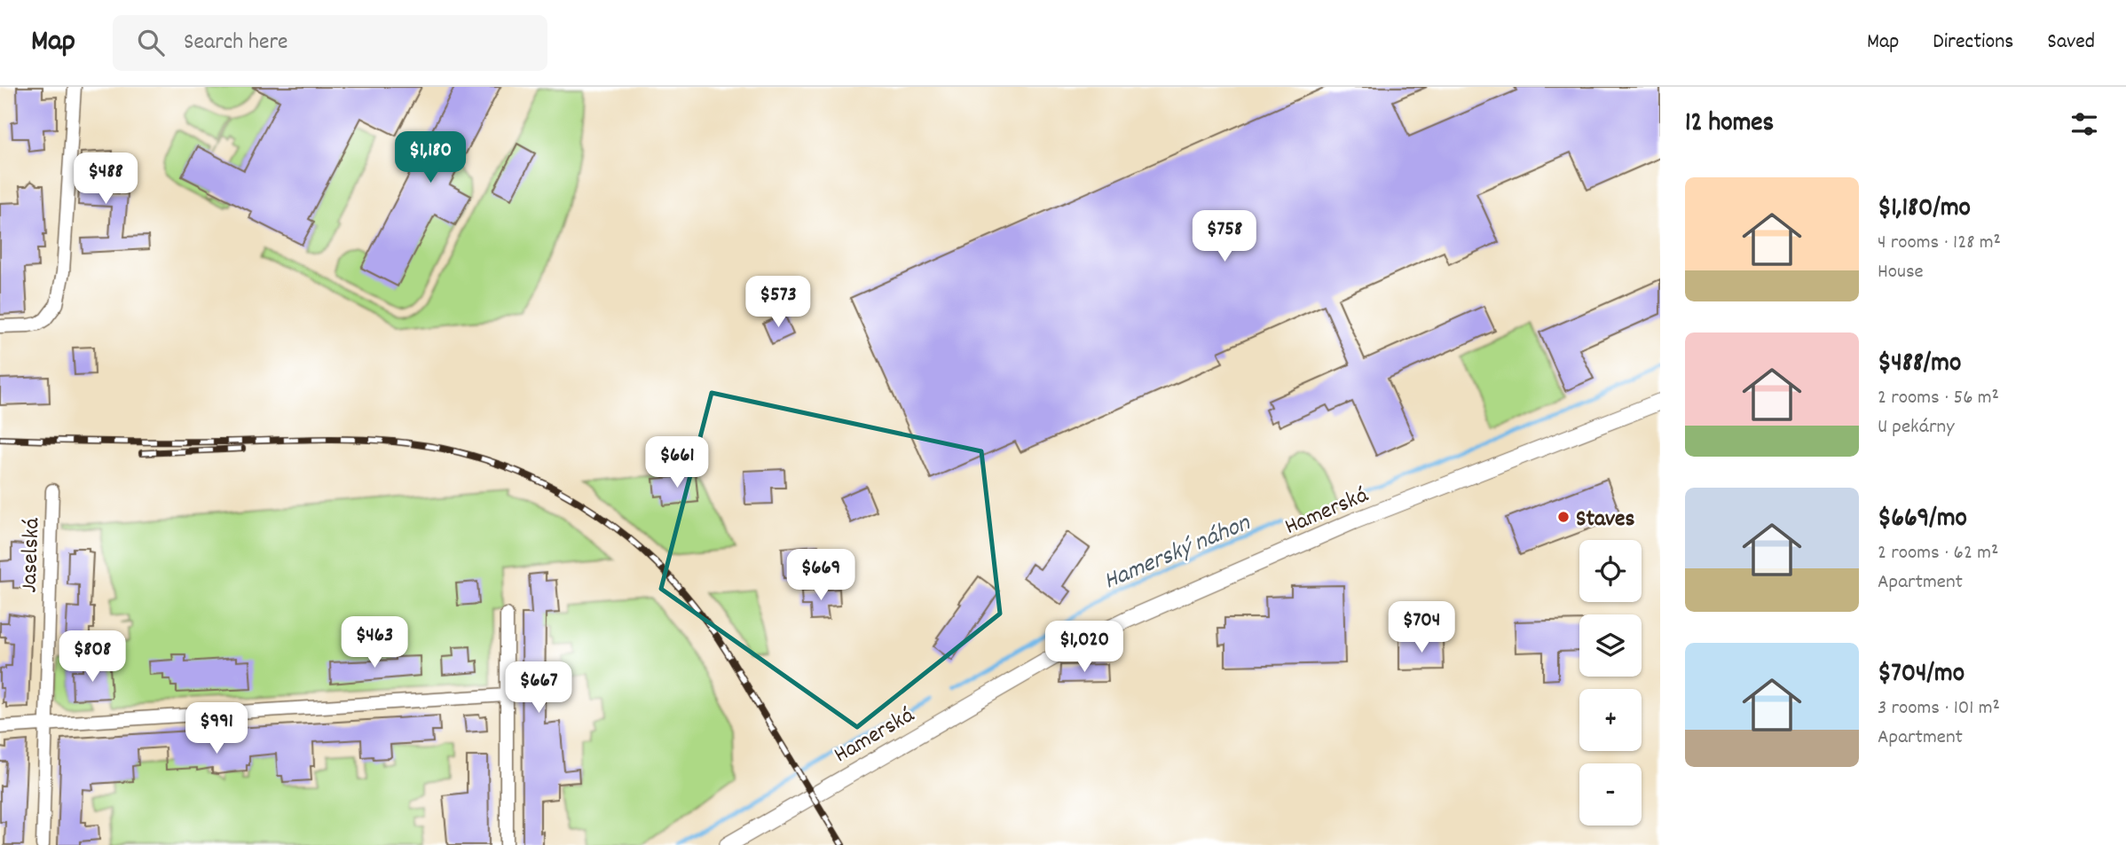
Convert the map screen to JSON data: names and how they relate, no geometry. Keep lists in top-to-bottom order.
{
  "streets": {
    "street": ["Hamerská", "Jaselská"]
  },
  "water": ["Hamerský náhon"],
  "places": ["Staves"],
  "page": {
    "header": "Map",
    "search": "Search here",
    "nav": ["Map", "Directions", "Saved"],
    "heading": "12 homes",
    "price": [
      "$1,180",
      "$488",
      "$758",
      "$573",
      "$661",
      "$669",
      "$704",
      "$463",
      "$1,020",
      "$808",
      "$667",
      "$991"
    ],
    "list": [
      {
        "name": "$1,180/mo",
        "note": "4 rooms · 128 m² · House"
      },
      {
        "name": "$488/mo",
        "note": "2 rooms · 56 m² · U pekárny"
      },
      {
        "name": "$669/mo",
        "note": "2 rooms · 62 m² · Apartment"
      },
      {
        "name": "$704/mo",
        "note": "3 rooms · 101 m² · Apartment"
      }
    ],
    "map_buttons": ["+", "−"]
  }
}
